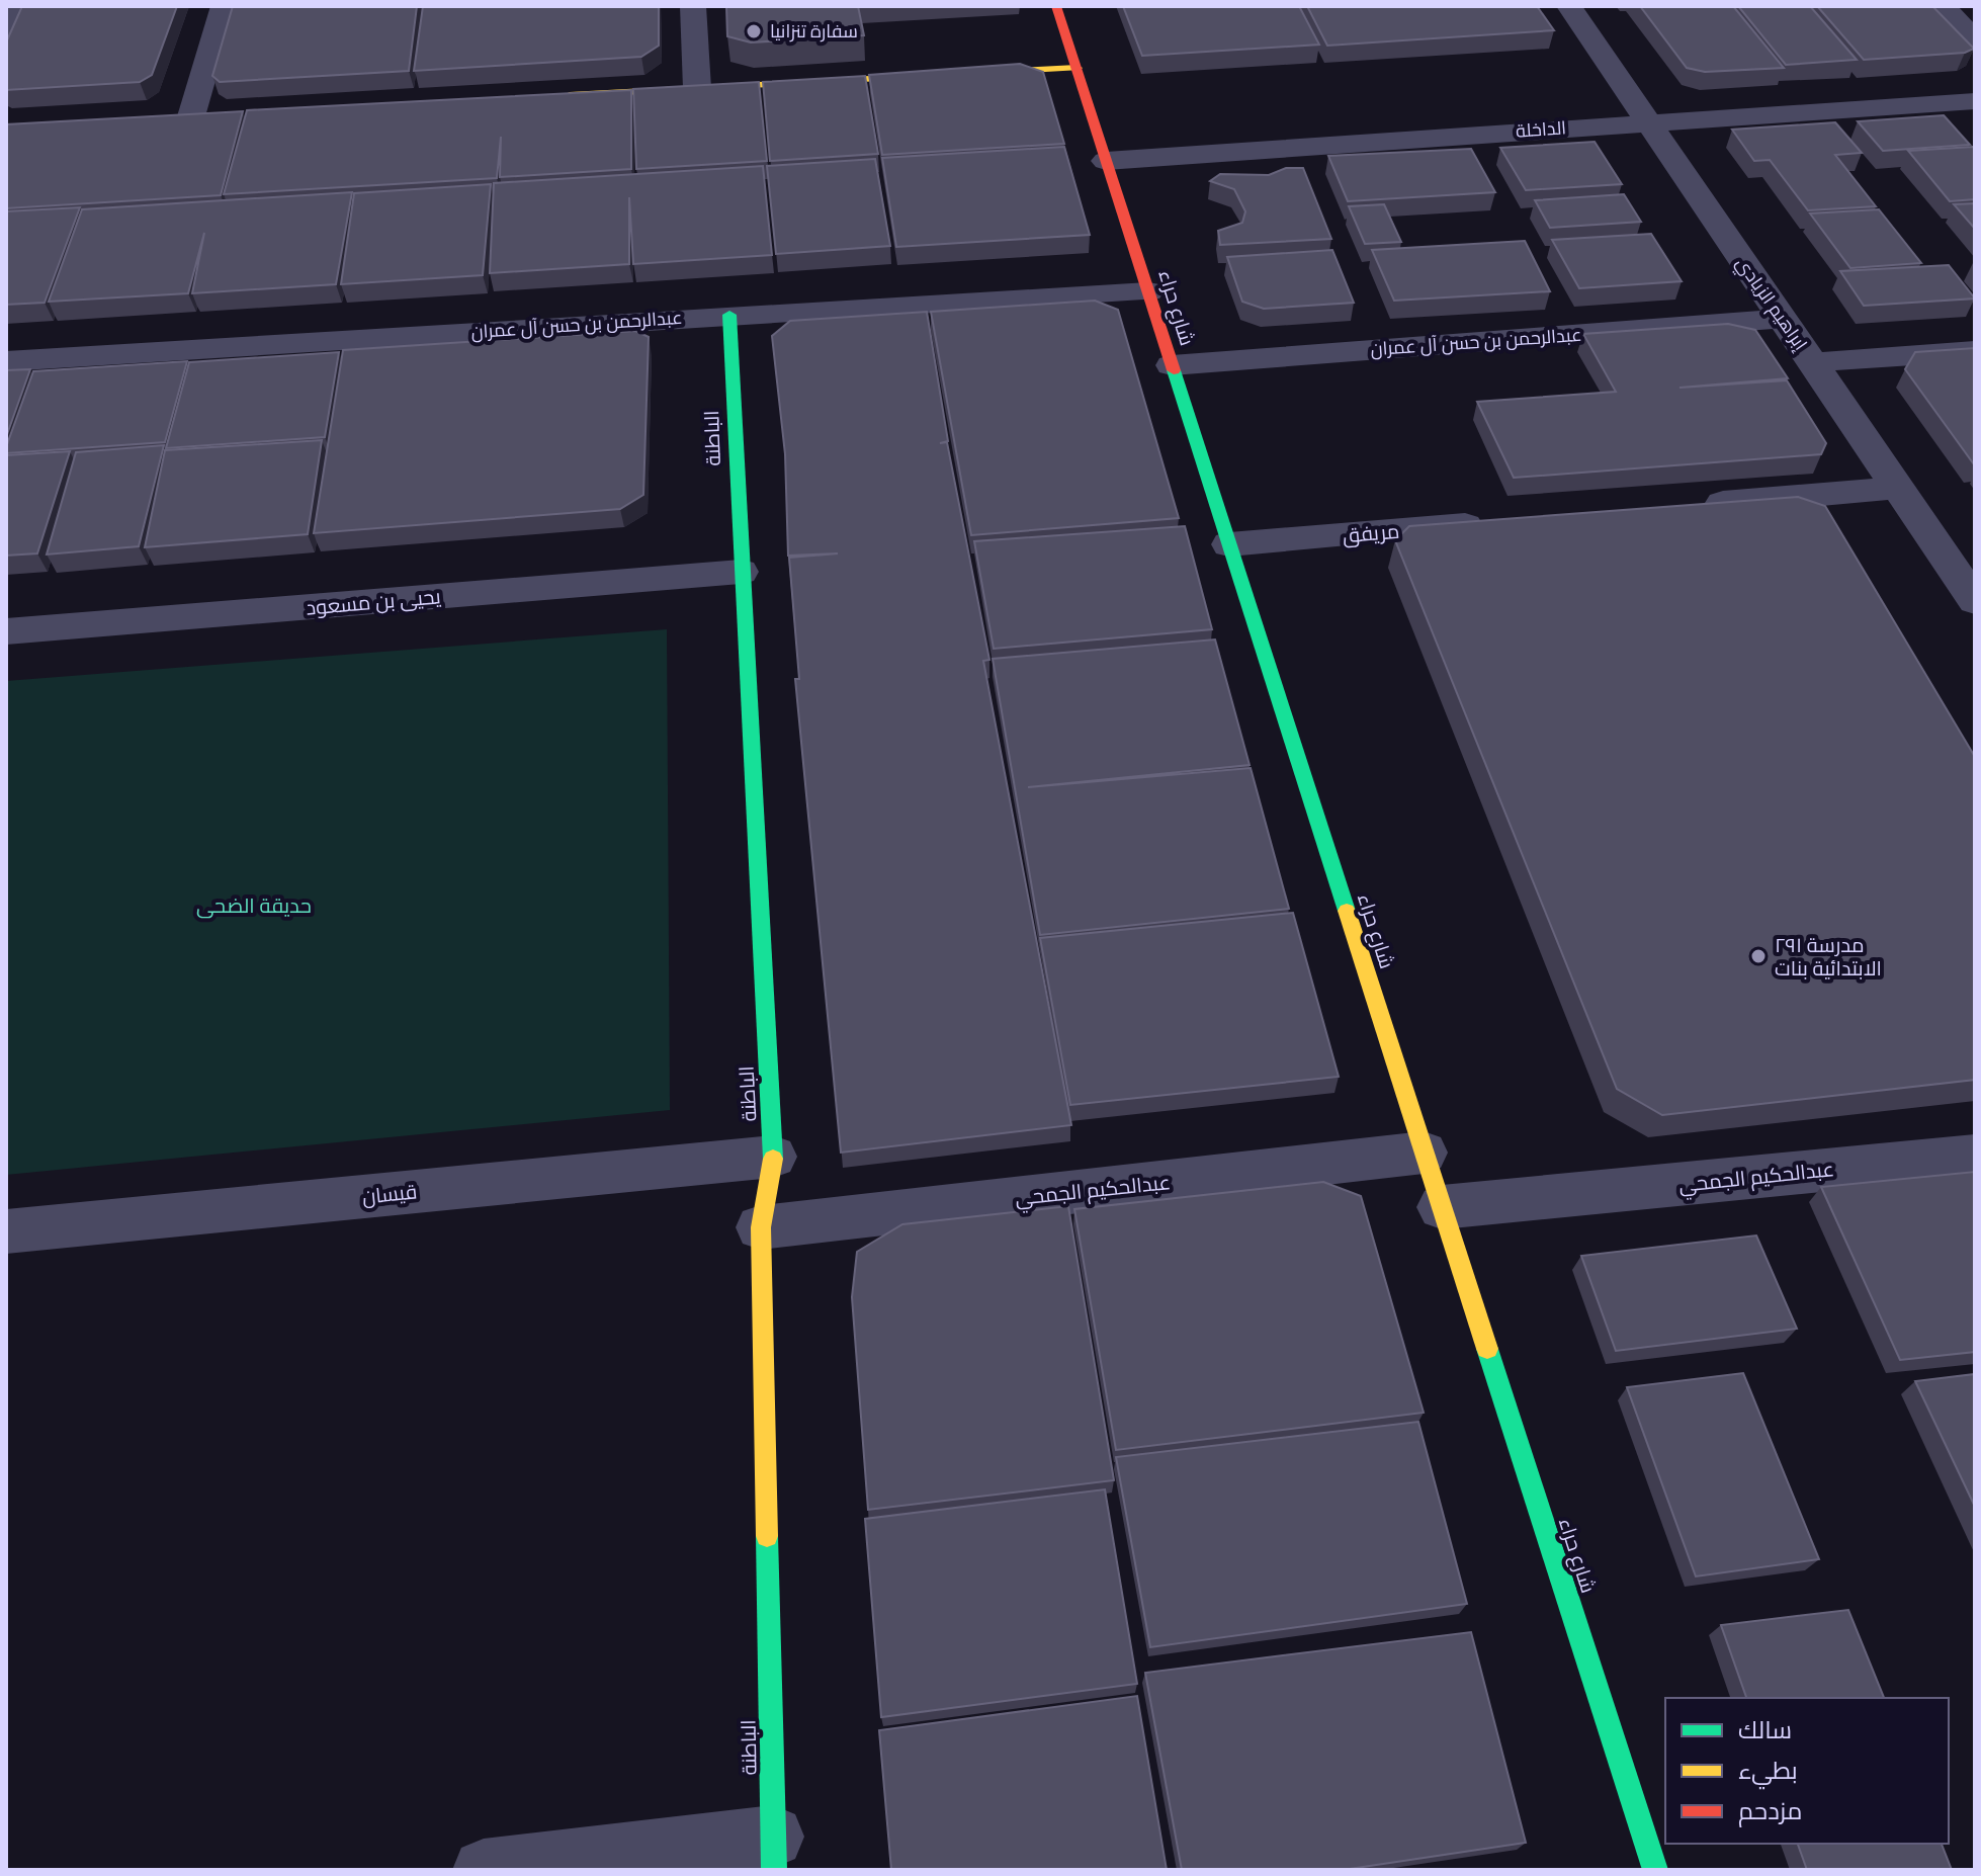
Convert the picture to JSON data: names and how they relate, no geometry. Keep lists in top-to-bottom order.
{
  "streets": {
    "street": [
      "الداخلة",
      "إبراهيم الزيادي",
      "شارع حراء",
      "عبدالرحمن بن حسن آل عمران",
      "الباطنة",
      "مريفق",
      "يحيى بن مسعود",
      "عبدالحكيم الجمحي",
      "قيسان"
    ]
  },
  "crossings": [
    ["الداخلة", "إبراهيم الزيادي"],
    ["الداخلة", "شارع حراء"],
    ["إبراهيم الزيادي", "عبدالرحمن بن حسن آل عمران"],
    ["شارع حراء", "عبدالرحمن بن حسن آل عمران"],
    ["شارع حراء", "مريفق"],
    ["شارع حراء", "عبدالحكيم الجمحي"],
    ["عبدالرحمن بن حسن آل عمران", "الباطنة"],
    ["الباطنة", "يحيى بن مسعود"],
    ["الباطنة", "عبدالحكيم الجمحي"],
    ["الباطنة", "قيسان"]
  ],
  "parks": ["حديقة الضحى"],
  "places": ["سفارة تنزانيا", "مدرسة ٢٩١ الابتدائية بنات"],
  "legend": ["سالك", "بطيء", "مزدحم"]
}
